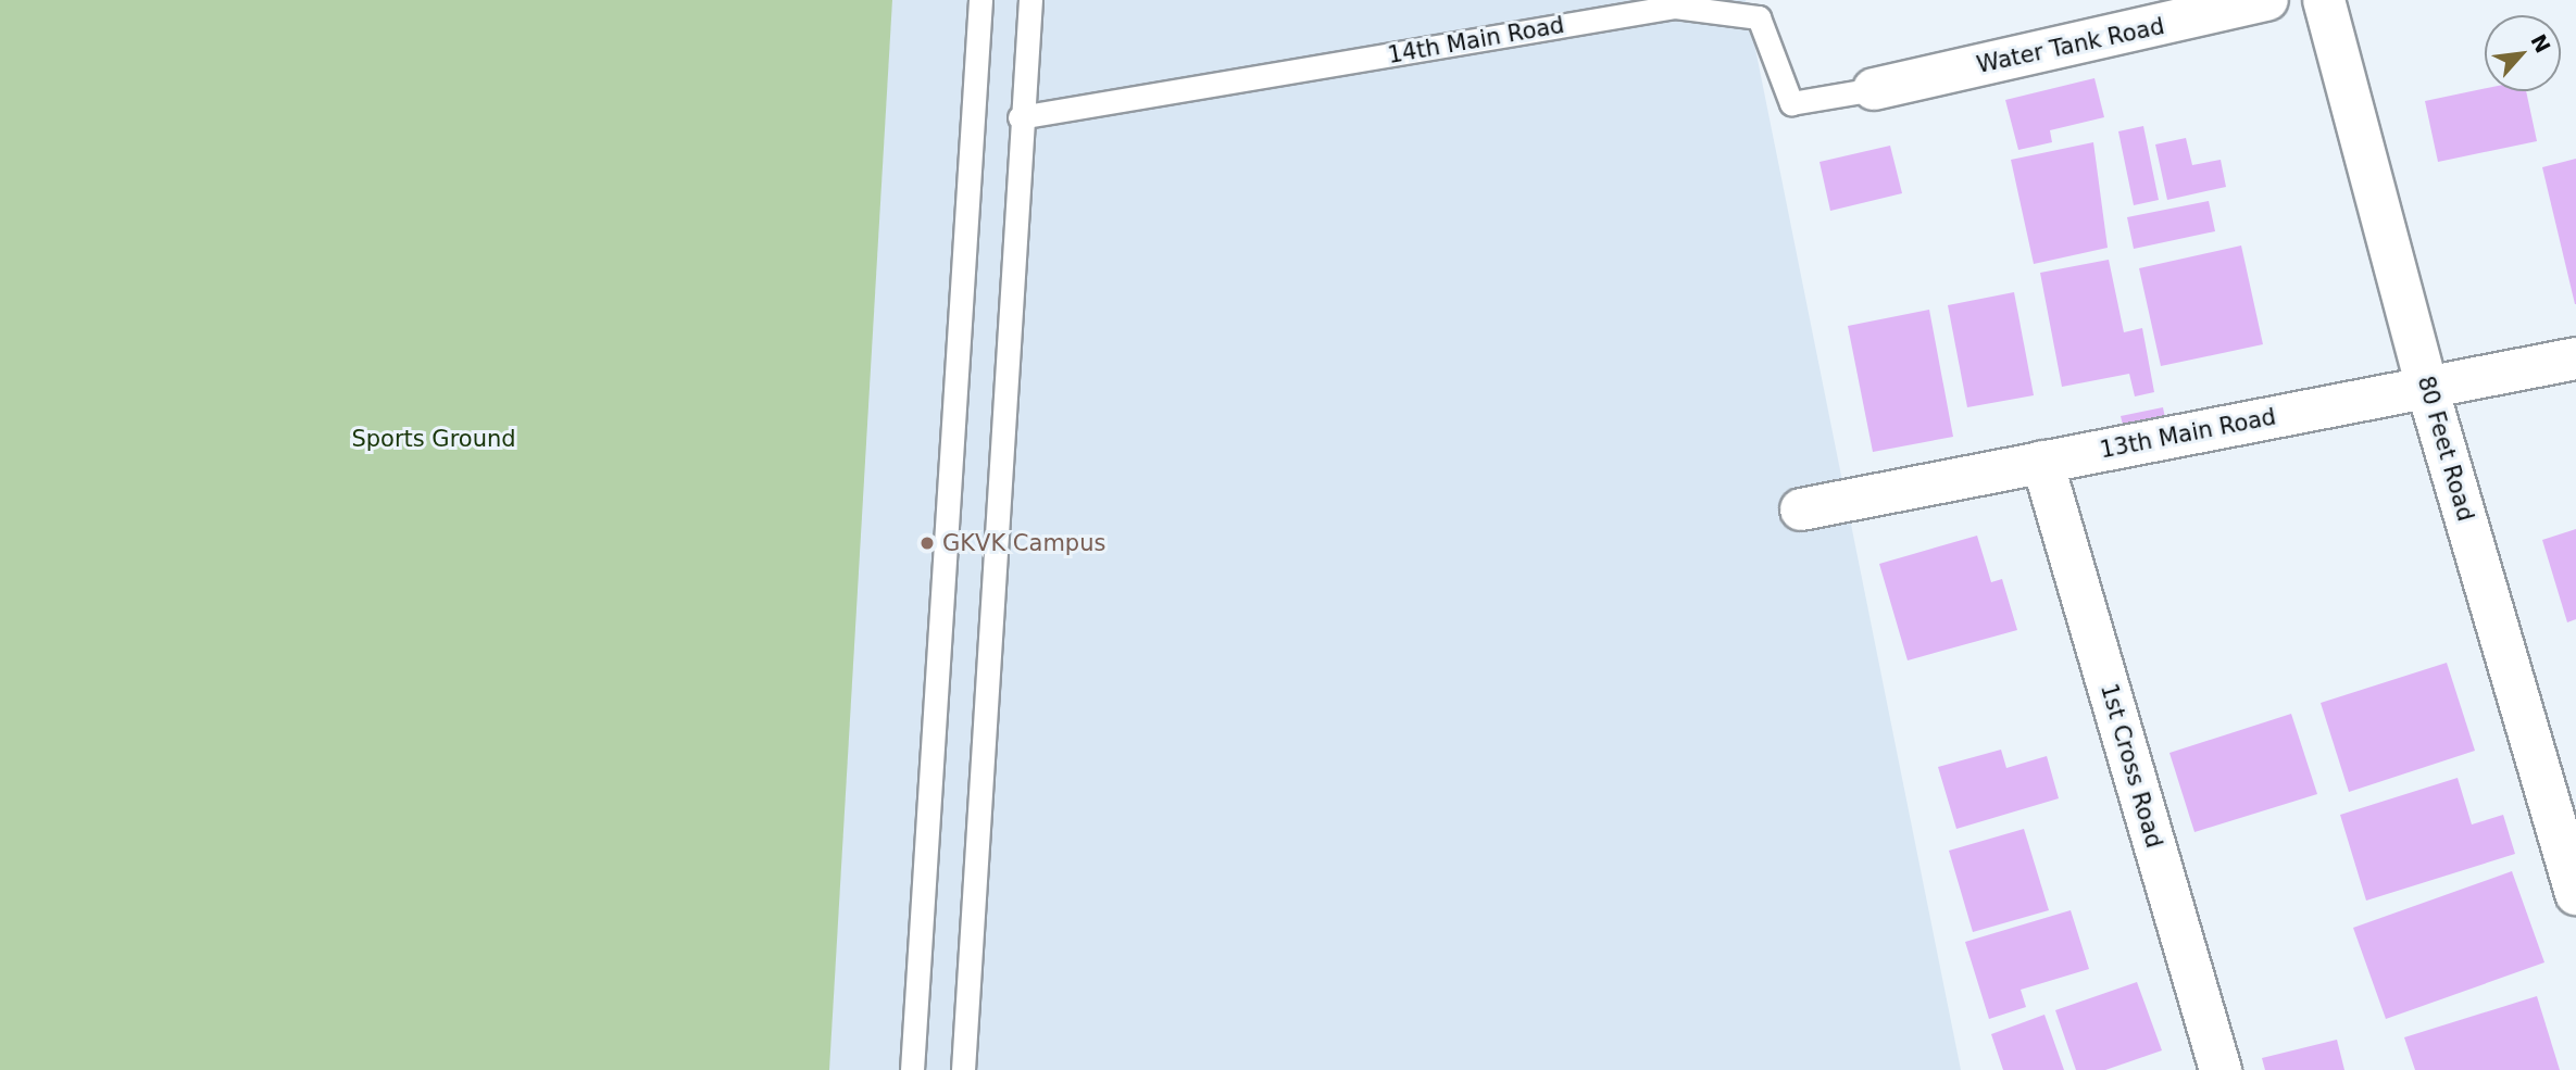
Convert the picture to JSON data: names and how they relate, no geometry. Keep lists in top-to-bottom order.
{
  "streets": {
    "street": [
      "Water Tank Road",
      "13th Main Road",
      "80 Feet Road",
      "1st Cross Road"
    ],
    "lane": ["14th Main Road"]
  },
  "crossings": [
    ["14th Main Road", "Water Tank Road"],
    ["13th Main Road", "80 Feet Road"],
    ["13th Main Road", "1st Cross Road"]
  ],
  "parks": ["Sports Ground"],
  "places": ["GKVK Campus"],
  "north": "top right"
}
